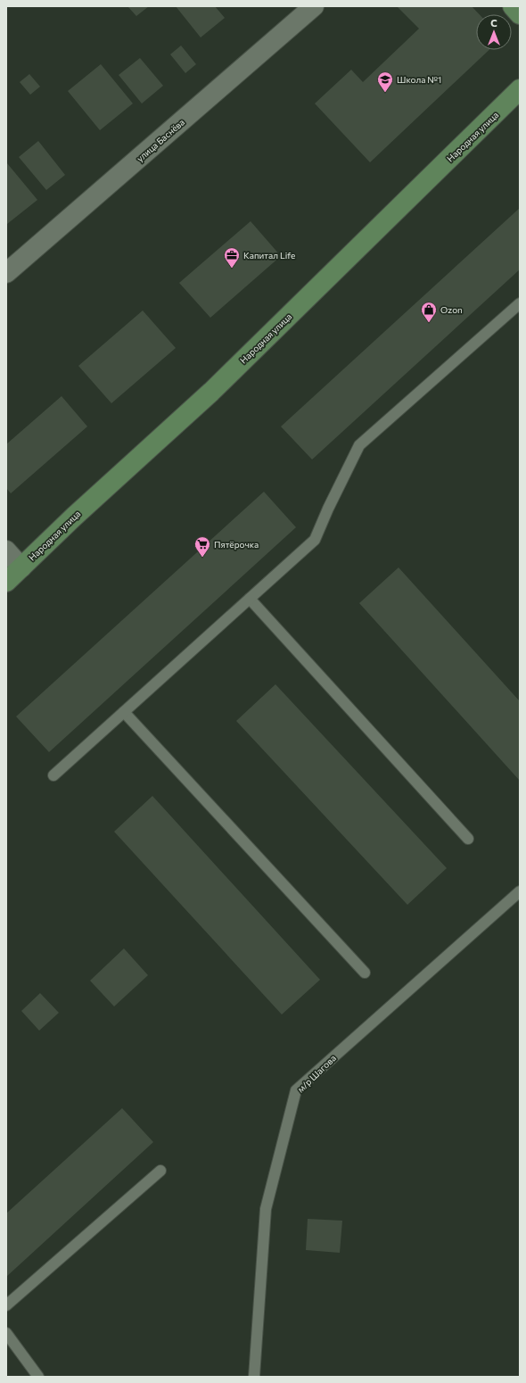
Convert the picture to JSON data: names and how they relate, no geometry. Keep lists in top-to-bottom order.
{
  "streets": {
    "street": ["Народная улица", "улица Баснёва"],
    "lane": ["м/р Шагова"]
  },
  "places": {
    "school or university": ["Школа №1"],
    "office": ["Капитал Life"],
    "shop": ["Ozon"],
    "supermarket": ["Пятёрочка"]
  },
  "north": "top"
}
